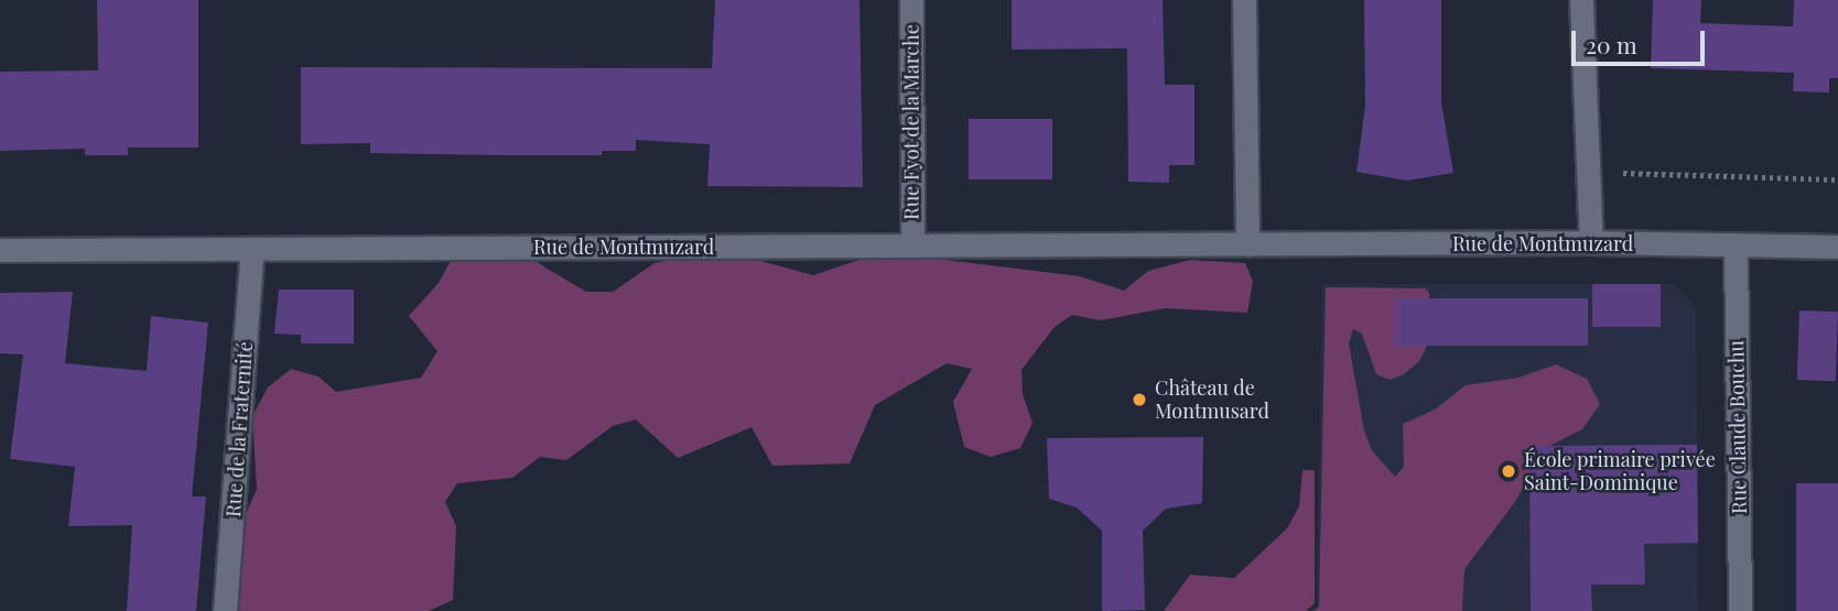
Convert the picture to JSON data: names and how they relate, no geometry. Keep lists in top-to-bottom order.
{
  "streets": {
    "street": [
      "Rue Fyot de la Marche",
      "Rue de Montmuzard",
      "Rue Claude Bouchu",
      "Rue de la Fraternité"
    ]
  },
  "crossings": [
    ["Rue Fyot de la Marche", "Rue de Montmuzard"],
    ["Rue de Montmuzard", "Rue Claude Bouchu"],
    ["Rue de Montmuzard", "Rue de la Fraternité"]
  ],
  "places": ["Château de Montmusard", "École primaire privée Saint-Dominique"],
  "scale_bar": "20 m"
}
